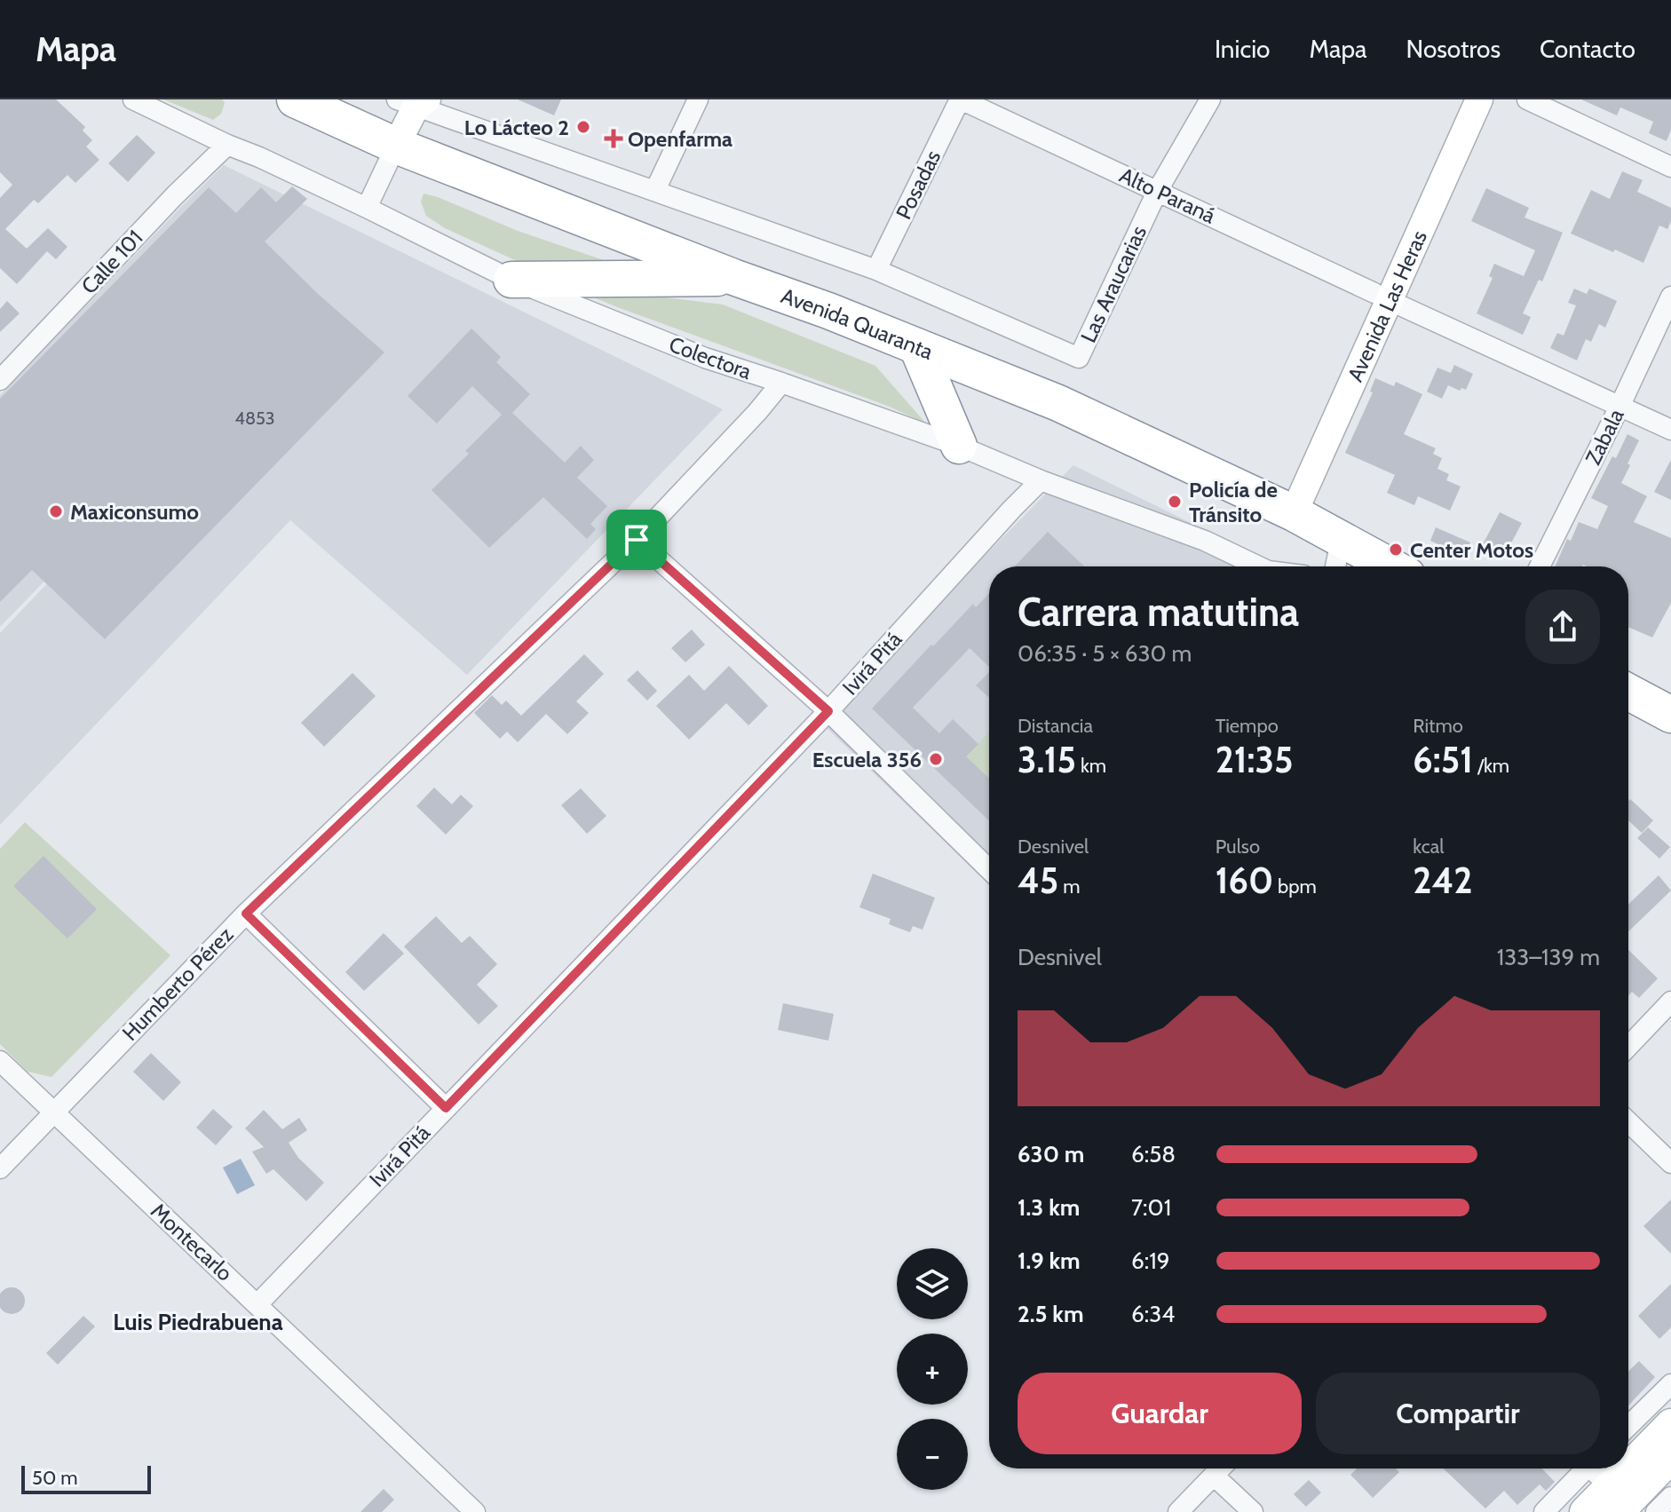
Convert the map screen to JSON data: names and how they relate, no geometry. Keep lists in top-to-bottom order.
{
  "streets": {
    "highway": ["Avenida Quaranta"],
    "main road": ["Avenida Las Heras"],
    "street": [
      "Posadas",
      "Alto Paraná",
      "Calle 101",
      "Las Araucarias",
      "Colectora",
      "Zabala",
      "Ivirá Pitá",
      "Humberto Pérez",
      "Montecarlo"
    ]
  },
  "crossings": [
    ["Posadas", "Alto Paraná"],
    ["Posadas", "Las Araucarias"],
    ["Alto Paraná", "Las Araucarias"],
    ["Alto Paraná", "Avenida Las Heras"],
    ["Alto Paraná", "Zabala"],
    ["Calle 101", "Colectora"],
    ["Avenida Las Heras", "Avenida Quaranta"],
    ["Colectora", "Ivirá Pitá"],
    ["Colectora", "Humberto Pérez"],
    ["Ivirá Pitá", "Montecarlo"],
    ["Humberto Pérez", "Montecarlo"]
  ],
  "districts": ["Luis Piedrabuena"],
  "places": {
    "other": [
      "Lo Lácteo 2",
      "Policía de Tránsito",
      "Maxiconsumo",
      "Center Motos",
      "Escuela 356"
    ],
    "health": ["Openfarma"]
  },
  "house_numbers": ["4853"],
  "scale_bar": "50 m",
  "page": {
    "header": "Mapa",
    "nav": [
      "Inicio",
      "Mapa",
      "Nosotros",
      "Contacto"
    ],
    "heading": ["Carrera matutina", "06:35 · 5 × 630 m"],
    "stats": [
      ["Distancia", "3.15 km"],
      ["Tiempo", "21:35"],
      ["Ritmo", "6:51 /km"],
      ["Desnivel", "45 m"],
      ["Pulso", "160 bpm"],
      ["kcal", "242"]
    ],
    "chart": ["Desnivel", "133–139 m"],
    "list": [
      {
        "name": "630 m",
        "note": "6:58"
      },
      {
        "name": "1.3 km",
        "note": "7:01"
      },
      {
        "name": "1.9 km",
        "note": "6:19"
      },
      {
        "name": "2.5 km",
        "note": "6:34"
      }
    ],
    "map_buttons": ["+", "−"],
    "buttons": ["Guardar", "Compartir"],
    "scale": "50 m"
  }
}
